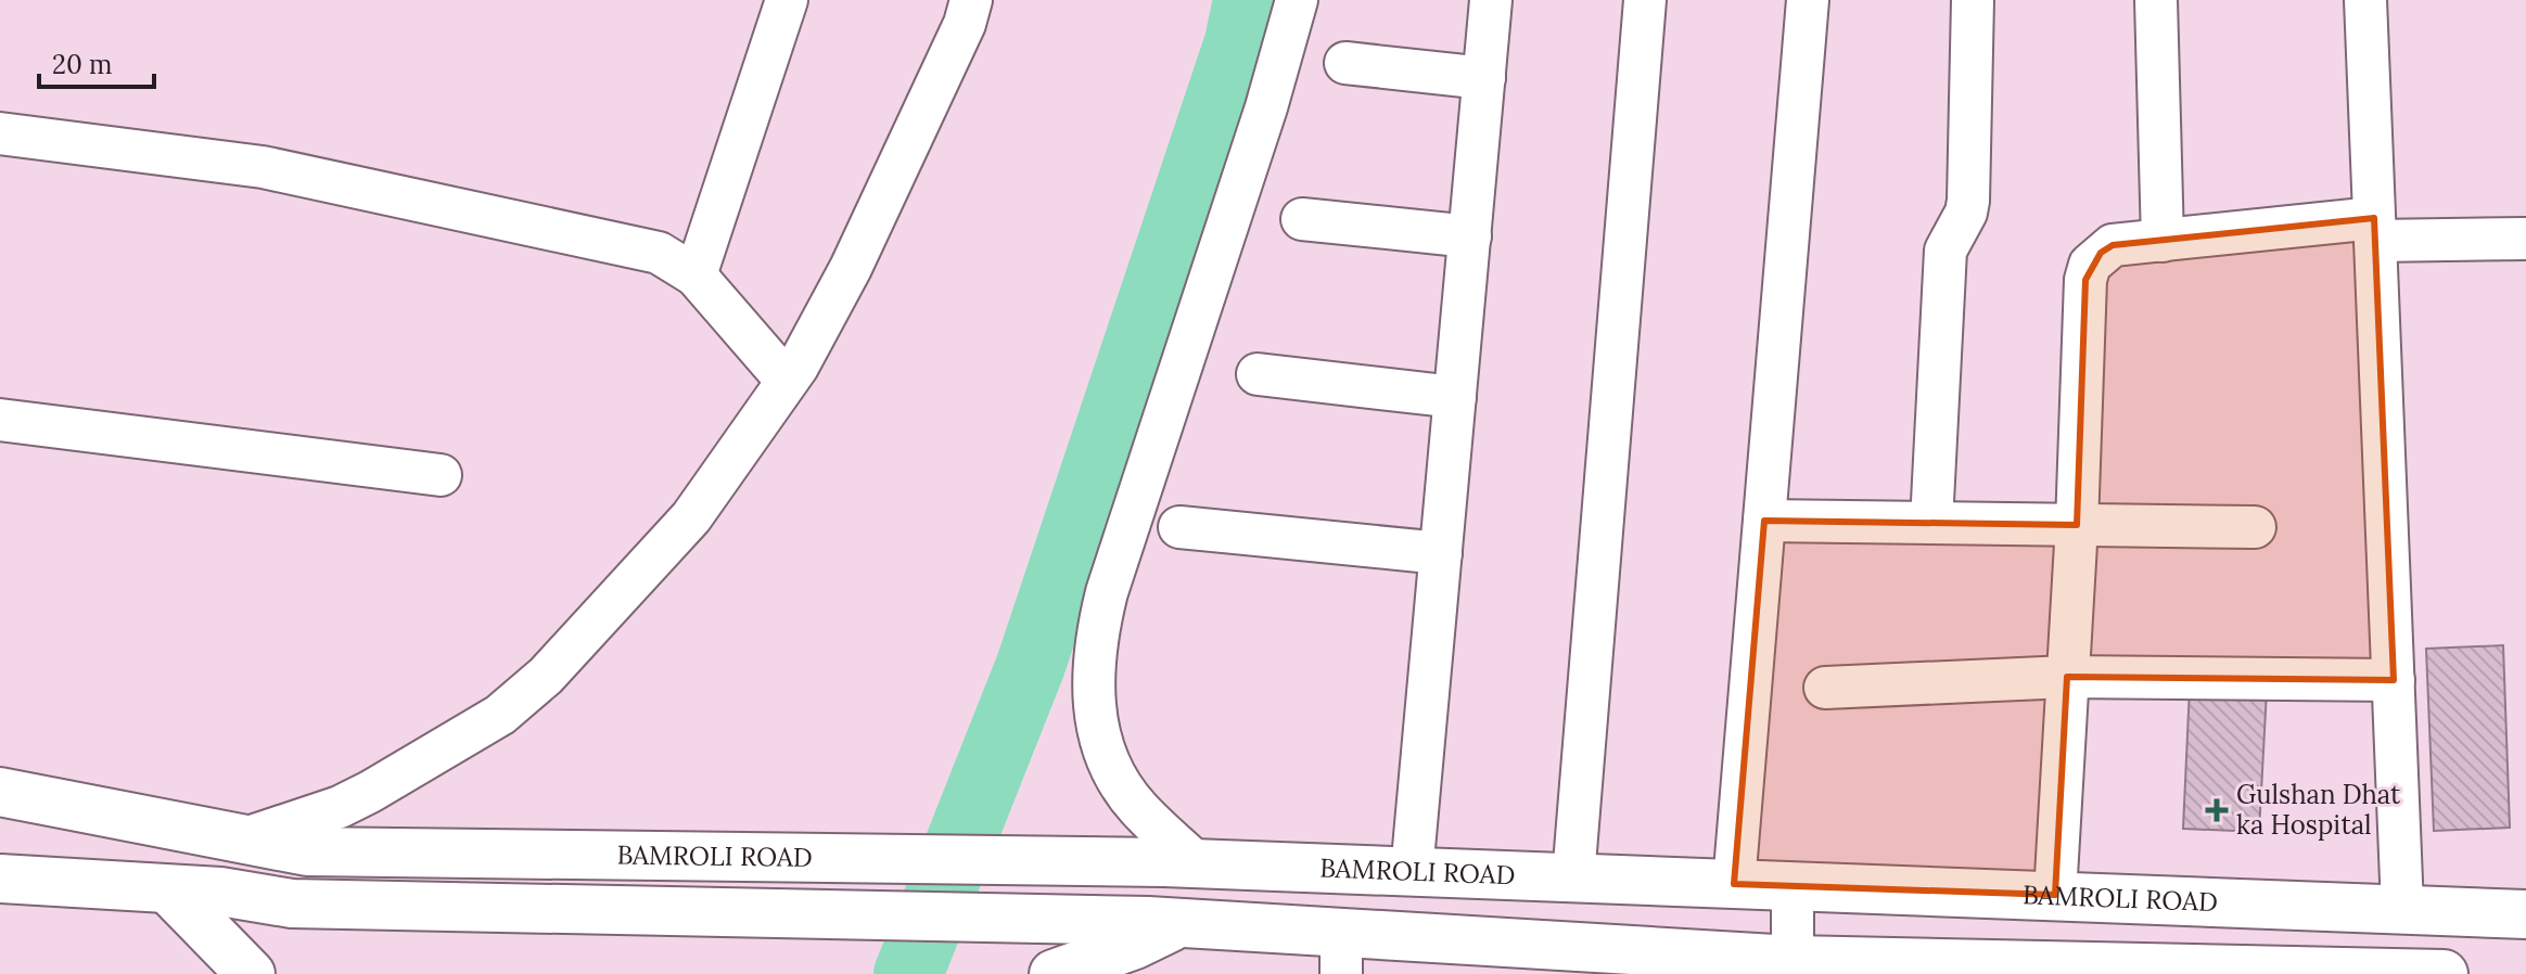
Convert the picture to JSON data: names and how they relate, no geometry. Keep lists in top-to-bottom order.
{
  "streets": {
    "street": ["BAMROLI ROAD"]
  },
  "places": {
    "health": ["Gulshan Dhat ka Hospital"]
  },
  "scale_bar": "20 m"
}
